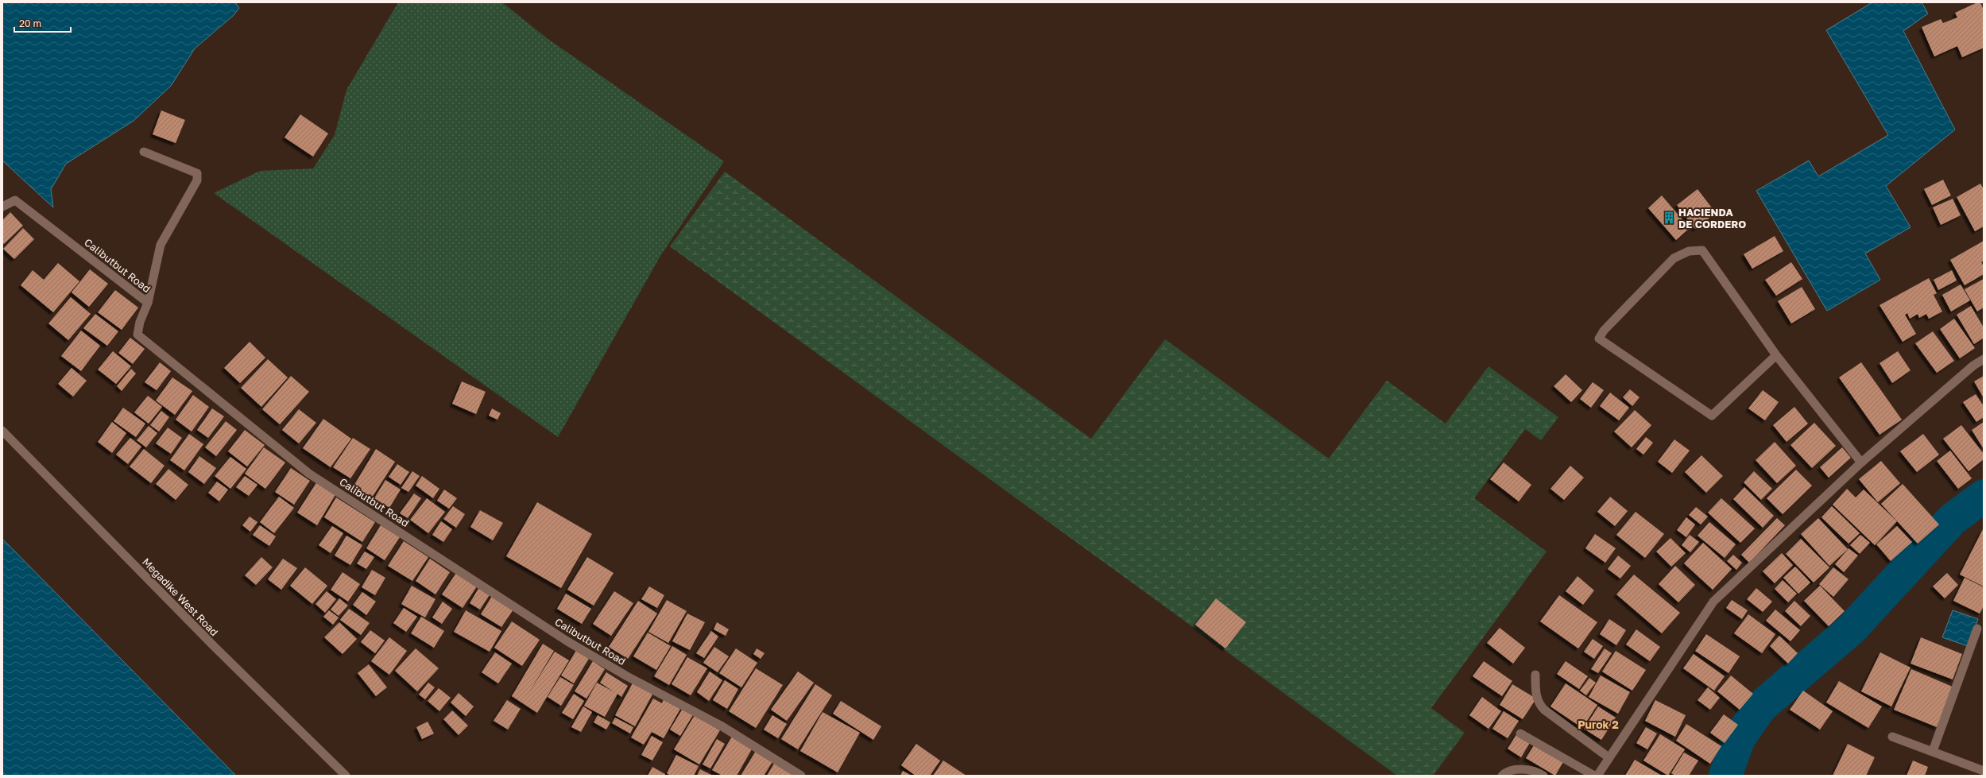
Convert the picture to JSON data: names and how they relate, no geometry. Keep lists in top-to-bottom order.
{
  "streets": {
    "street": ["Calibutbut Road", "Megadike West Road"]
  },
  "districts": ["Purok 2"],
  "places": {
    "building": ["HACIENDA DE CORDERO"]
  },
  "scale_bar": "20 m"
}
